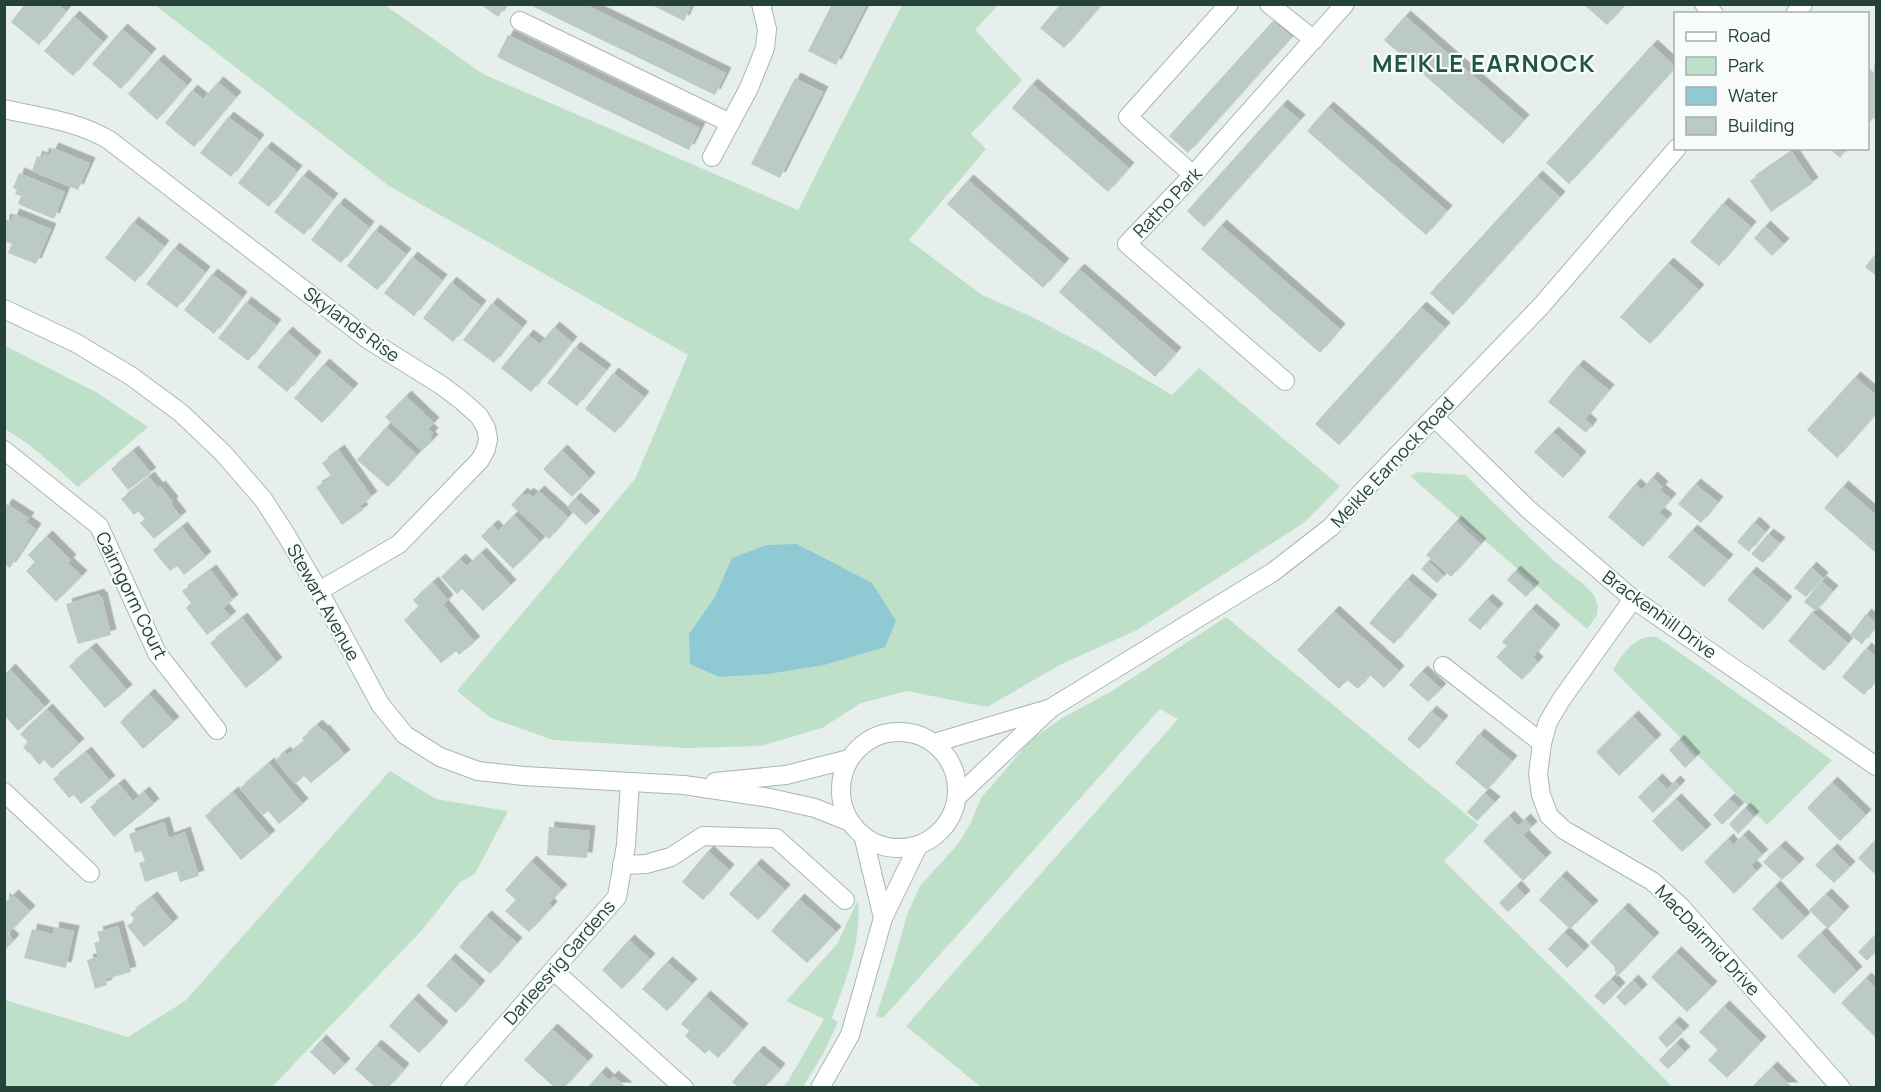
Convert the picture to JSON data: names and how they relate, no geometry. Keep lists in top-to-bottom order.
{
  "streets": {
    "street": [
      "Ratho Park",
      "Skylands Rise",
      "Meikle Earnock Road",
      "Cairngorm Court",
      "Stewart Avenue",
      "Brackenhill Drive",
      "MacDairmid Drive",
      "Darleesrig Gardens"
    ]
  },
  "crossings": [
    ["Skylands Rise", "Stewart Avenue"],
    ["Meikle Earnock Road", "Stewart Avenue"],
    ["Meikle Earnock Road", "Brackenhill Drive"],
    ["Stewart Avenue", "Darleesrig Gardens"],
    ["Brackenhill Drive", "MacDairmid Drive"]
  ],
  "districts": ["MEIKLE EARNOCK"],
  "legend": [
    "Road",
    "Park",
    "Water",
    "Building"
  ]
}
